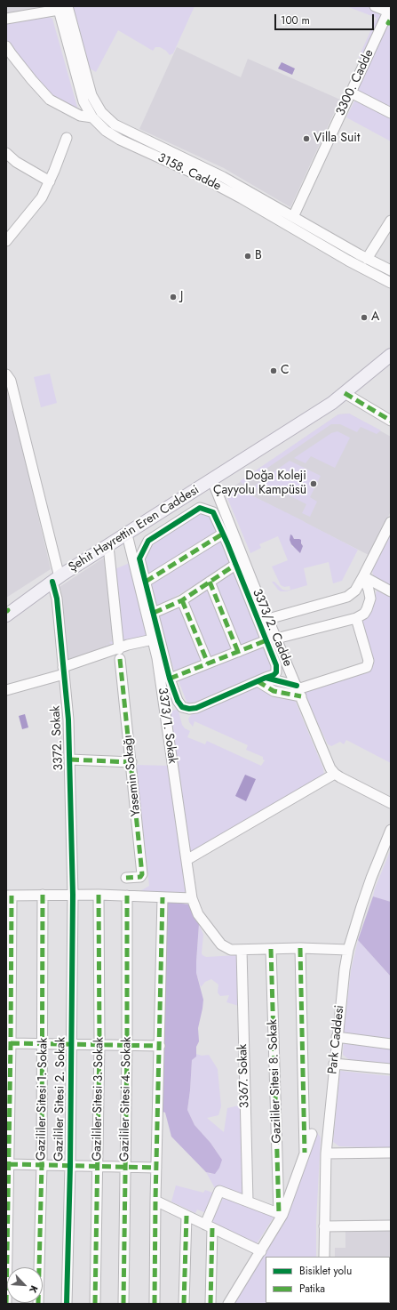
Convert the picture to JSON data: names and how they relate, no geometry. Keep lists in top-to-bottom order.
{
  "streets": {
    "main road": ["Şehit Hayrettin Eren Caddesi"],
    "street": [
      "3300. Cadde",
      "3158. Cadde",
      "3373/2. Cadde",
      "3373/1. Sokak",
      "3372. Sokak",
      "Yasemin Sokağı",
      "Park Caddesi",
      "3367. Sokak",
      "Gazililer Sitesi 8. Sokak",
      "Gazililer Sitesi 1. Sokak",
      "Gazililer Sitesi 2. Sokak",
      "Gazililer Sitesi 3. Sokak",
      "Gazililer Sitesi 4. Sokak"
    ]
  },
  "crossings": [
    ["3300. Cadde", "3158. Cadde"],
    ["Şehit Hayrettin Eren Caddesi", "3373/2. Cadde"],
    ["Şehit Hayrettin Eren Caddesi", "3373/1. Sokak"],
    ["Şehit Hayrettin Eren Caddesi", "3372. Sokak"],
    ["3373/1. Sokak", "Park Caddesi"],
    ["3373/1. Sokak", "3367. Sokak"],
    ["3373/1. Sokak", "Gazililer Sitesi 8. Sokak"],
    ["3372. Sokak", "Gazililer Sitesi 2. Sokak"]
  ],
  "places": [
    "Villa Suit",
    "B",
    "J",
    "A",
    "C",
    "Doğa Koleji Çayyolu Kampüsü"
  ],
  "legend": ["Bisiklet yolu", "Patika"],
  "scale_bar": "100 m",
  "north": "bottom right"
}
